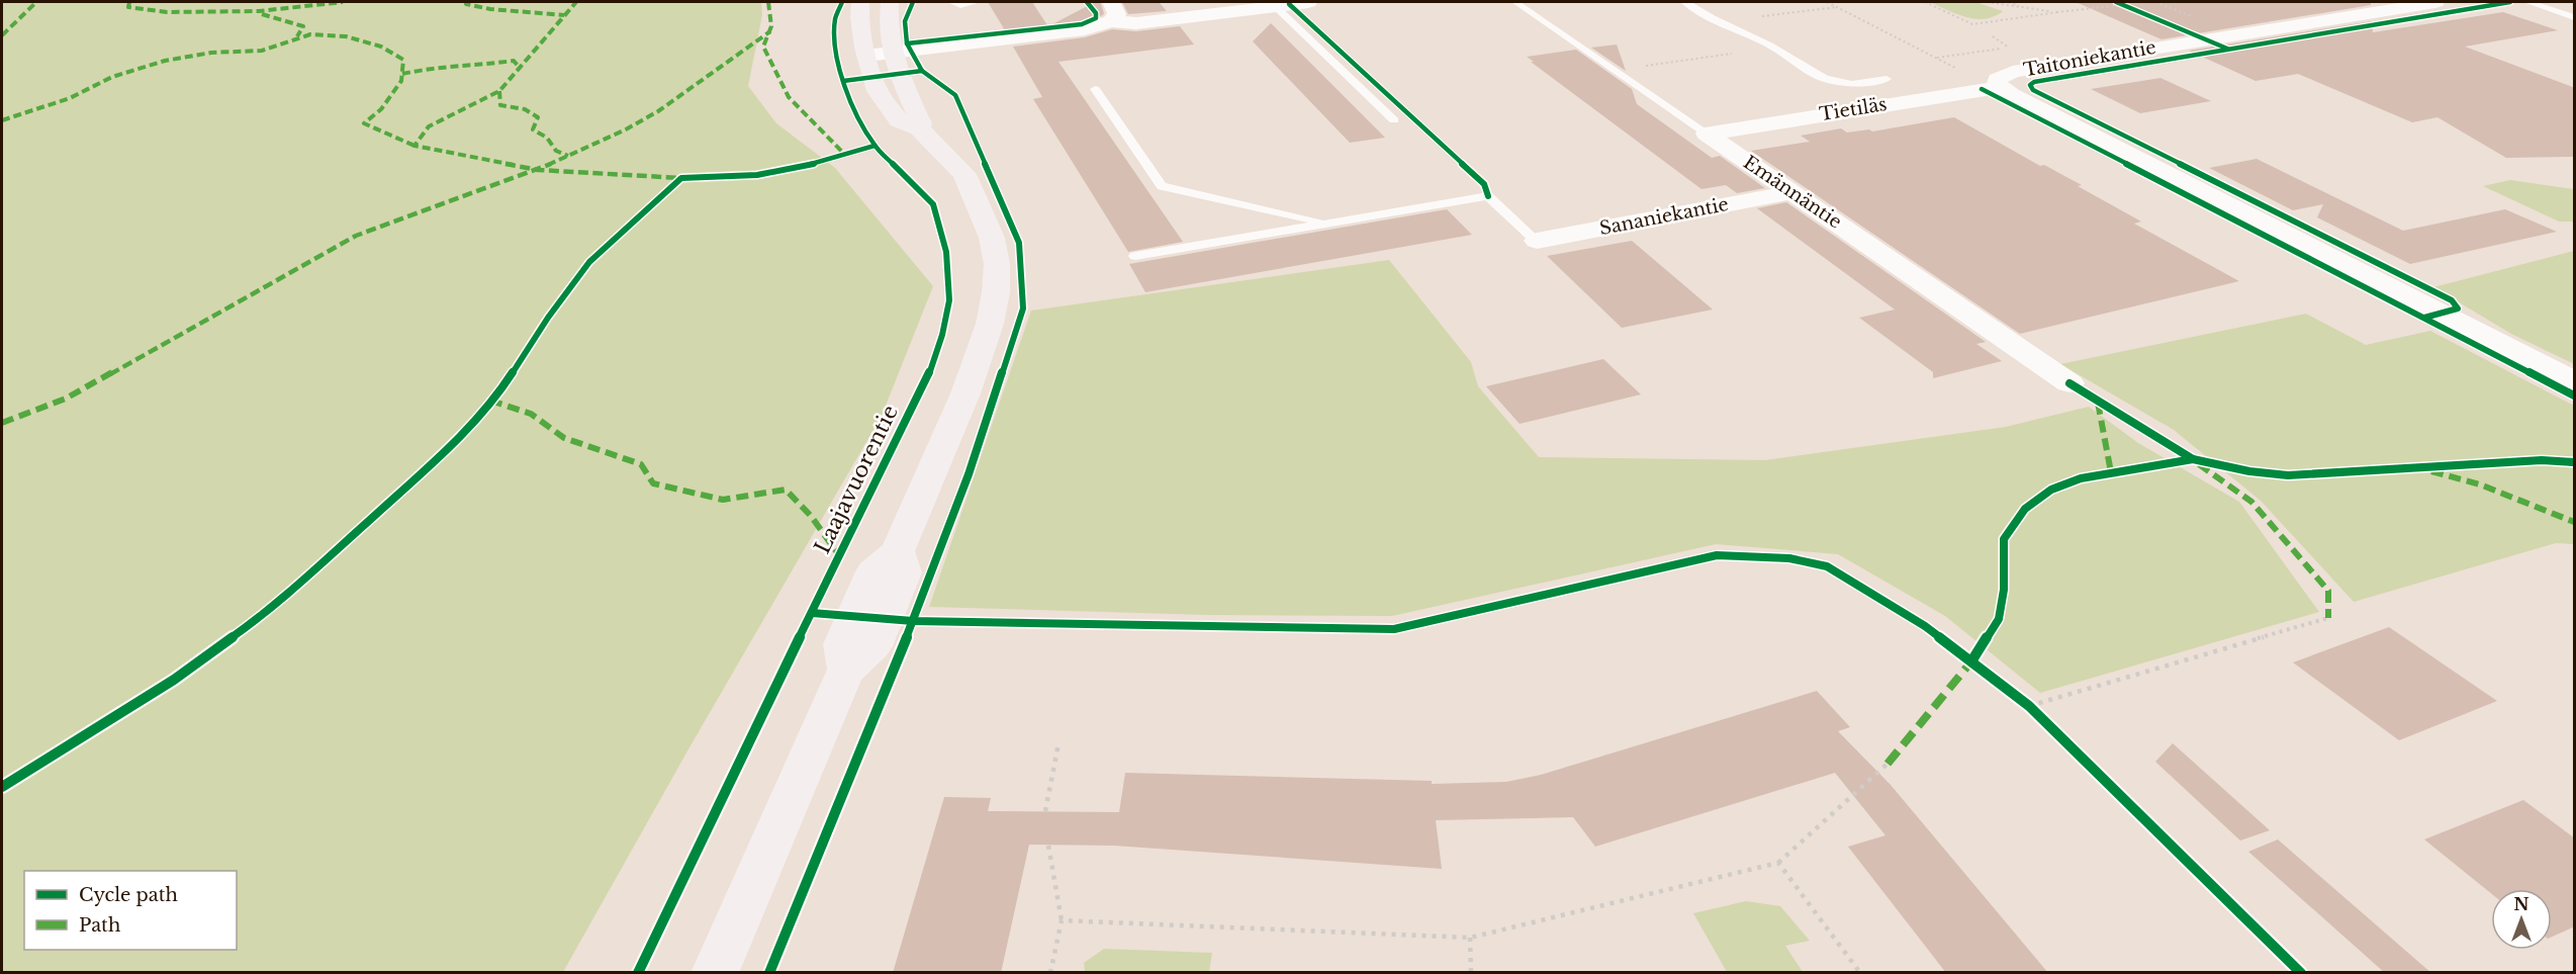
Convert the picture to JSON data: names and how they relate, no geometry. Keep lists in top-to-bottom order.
{
  "streets": {
    "street": [
      "Taitoniekantie",
      "Tietiläs",
      "Emännäntie",
      "Sananiekantie"
    ],
    "cycle path": ["Laajavuorentie"]
  },
  "crossings": [
    ["Taitoniekantie", "Tietiläs"],
    ["Tietiläs", "Emännäntie"],
    ["Emännäntie", "Sananiekantie"]
  ],
  "legend": ["Cycle path", "Path"],
  "north": "top"
}
